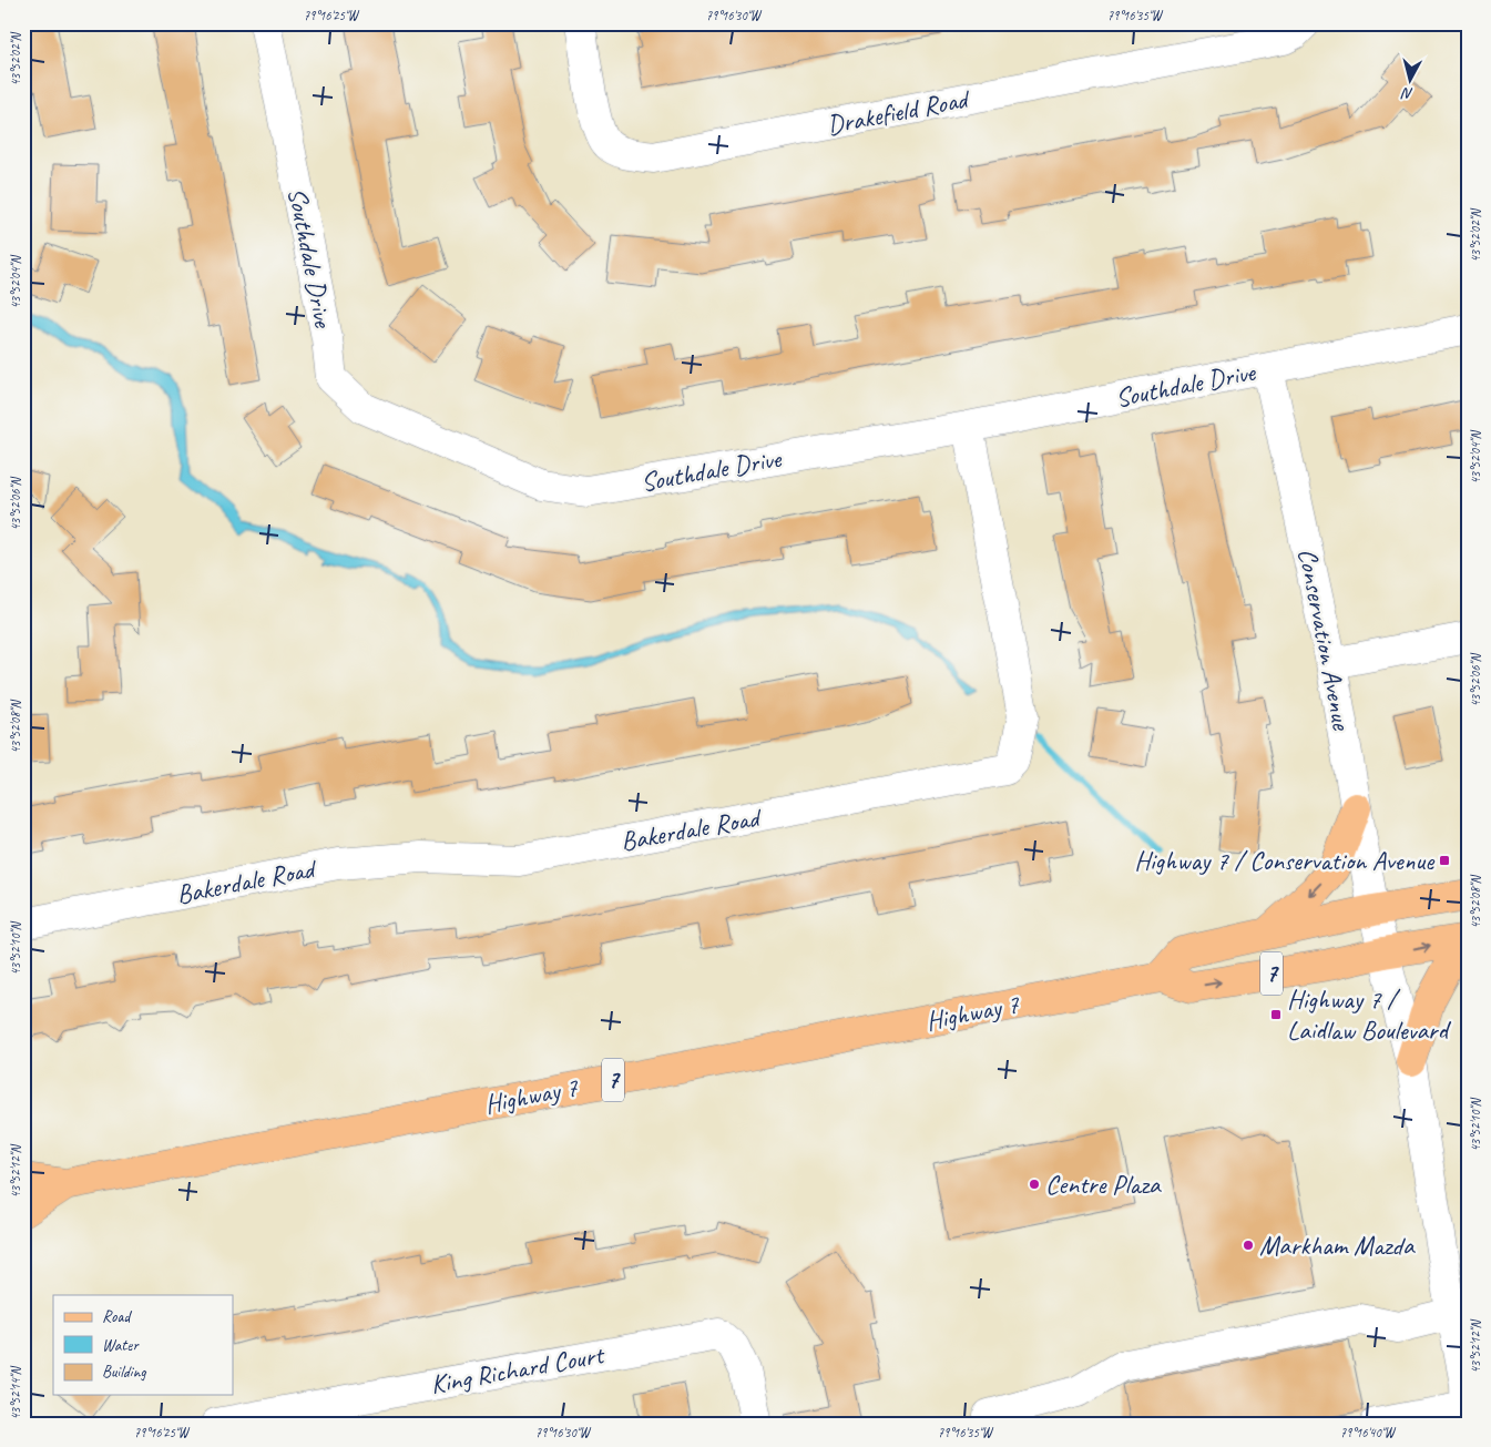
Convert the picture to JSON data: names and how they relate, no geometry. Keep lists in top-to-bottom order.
{
  "streets": {
    "main road": ["7", "Highway 7"],
    "street": [
      "Drakefield Road",
      "Southdale Drive",
      "Conservation Avenue",
      "Bakerdale Road",
      "King Richard Court"
    ]
  },
  "crossings": [
    ["Southdale Drive", "Conservation Avenue"],
    ["Southdale Drive", "Bakerdale Road"],
    ["Conservation Avenue", "7"],
    ["Conservation Avenue", "Highway 7"],
    ["7", "Highway 7"]
  ],
  "places": {
    "transit": ["Highway 7 / Conservation Avenue", "Highway 7 / Laidlaw Boulevard"],
    "other": ["Centre Plaza", "Markham Mazda"]
  },
  "legend": ["Road", "Water", "Building"],
  "north": "bottom",
  "coordinates": [
    "79°16'25\"W",
    "79°16'30\"W",
    "79°16'35\"W",
    "43°52'02\"N",
    "43°52'04\"N",
    "43°52'06\"N",
    "43°52'08\"N",
    "43°52'10\"N",
    "43°52'12\"N",
    "43°52'14\"N",
    "79°16'40\"W"
  ]
}
